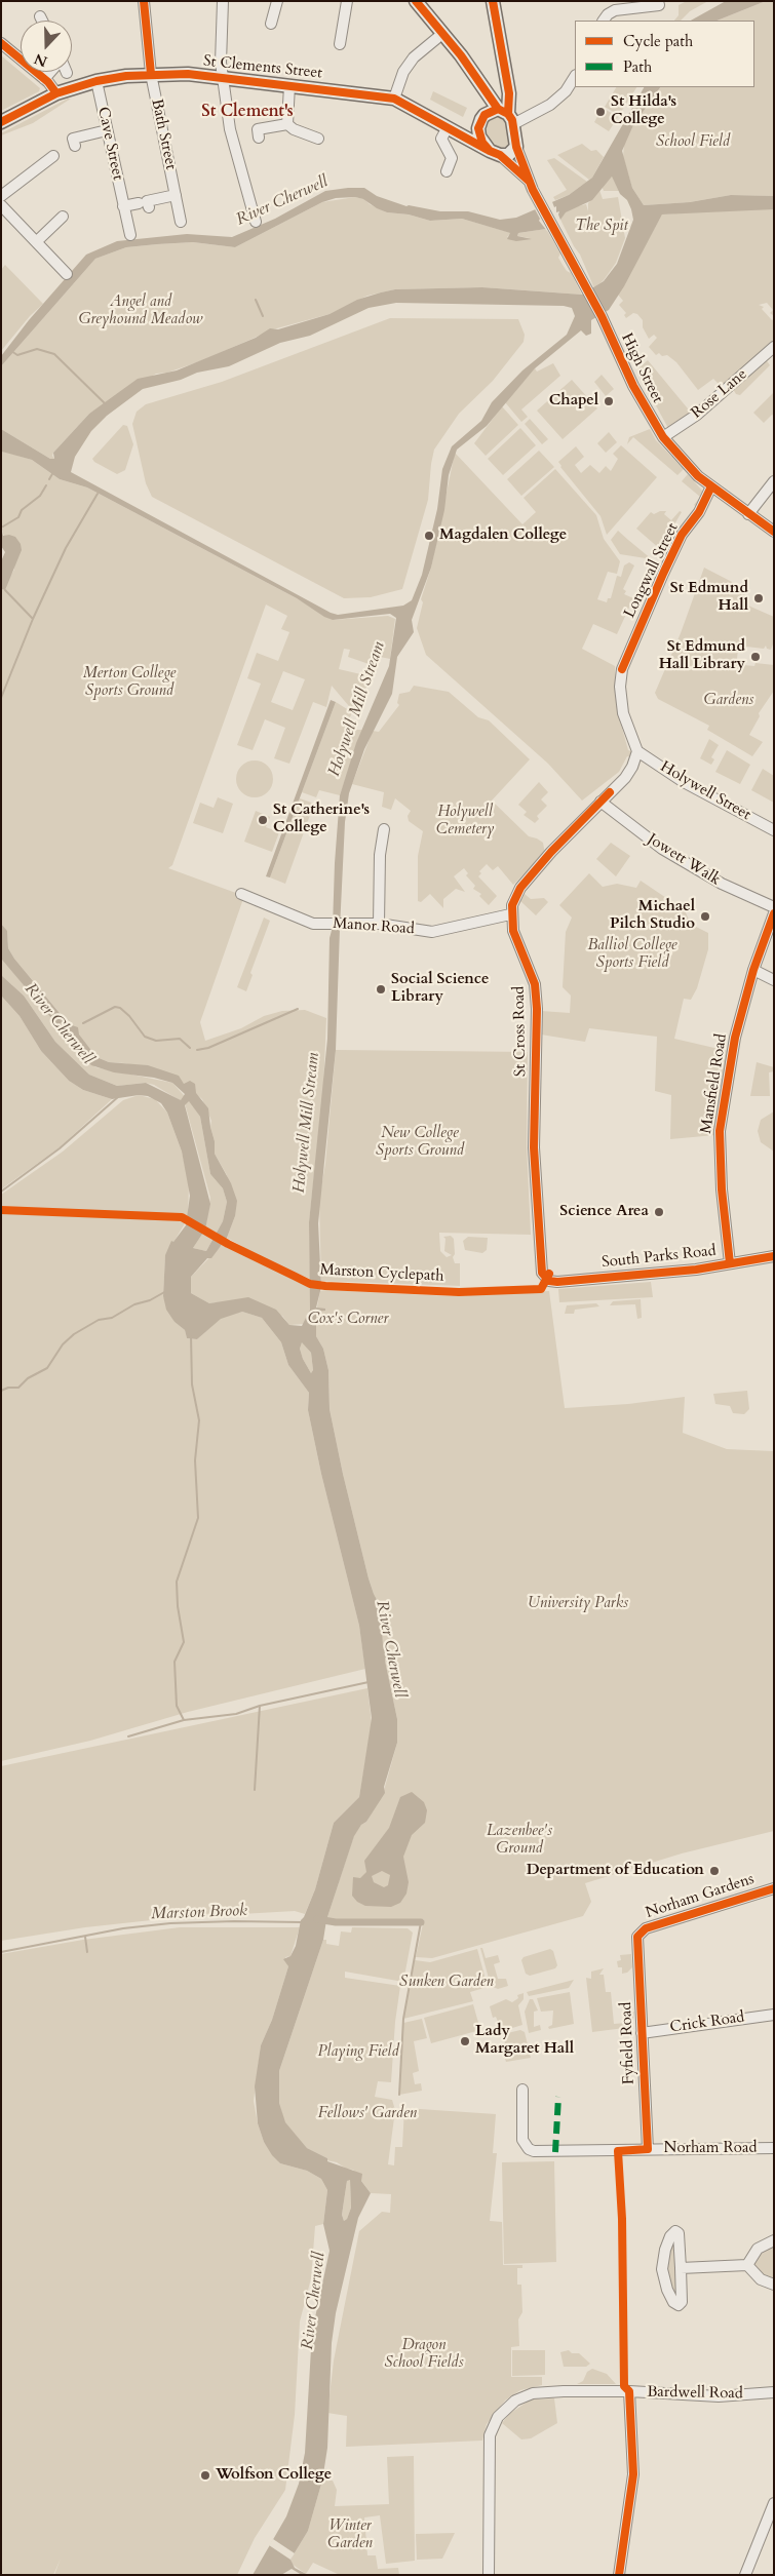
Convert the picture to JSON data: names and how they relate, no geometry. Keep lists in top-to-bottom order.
{
  "streets": {
    "main road": ["St Clements Street"],
    "street": [
      "Bath Street",
      "Cave Street",
      "High Street",
      "Rose Lane",
      "Longwall Street",
      "Holywell Street",
      "Jowett Walk",
      "Manor Road",
      "St Cross Road",
      "Mansfield Road",
      "South Parks Road",
      "Norham Gardens",
      "Crick Road",
      "Fyfield Road",
      "Norham Road",
      "Bardwell Road"
    ],
    "cycle path": ["Marston Cyclepath"]
  },
  "crossings": [
    ["St Clements Street", "Bath Street"],
    ["St Clements Street", "Cave Street"],
    ["St Clements Street", "High Street"],
    ["High Street", "Rose Lane"],
    ["High Street", "Longwall Street"],
    ["Longwall Street", "Holywell Street"],
    ["Manor Road", "St Cross Road"],
    ["St Cross Road", "South Parks Road"],
    ["Mansfield Road", "South Parks Road"],
    ["Norham Gardens", "Fyfield Road"],
    ["Crick Road", "Fyfield Road"],
    ["Fyfield Road", "Norham Road"]
  ],
  "districts": ["St Clement's"],
  "water": ["River Cherwell", "Holywell Mill Stream", "Marston Brook"],
  "parks": [
    "School Field",
    "The Spit",
    "Angel and Greyhound Meadow",
    "Merton College Sports Ground",
    "Gardens",
    "Holywell Cemetery",
    "Balliol College Sports Field",
    "New College Sports Ground",
    "Cox's Corner",
    "University Parks",
    "Lazenbee's Ground",
    "Sunken Garden",
    "Playing Field",
    "Fellows' Garden",
    "Dragon School Fields",
    "Winter Garden"
  ],
  "places": [
    "St Hilda's College",
    "Chapel",
    "Magdalen College",
    "St Edmund Hall",
    "St Edmund Hall Library",
    "St Catherine's College",
    "Michael Pilch Studio",
    "Social Science Library",
    "Science Area",
    "Department of Education",
    "Lady Margaret Hall",
    "Wolfson College"
  ],
  "legend": ["Cycle path", "Path"],
  "north": "bottom"
}
